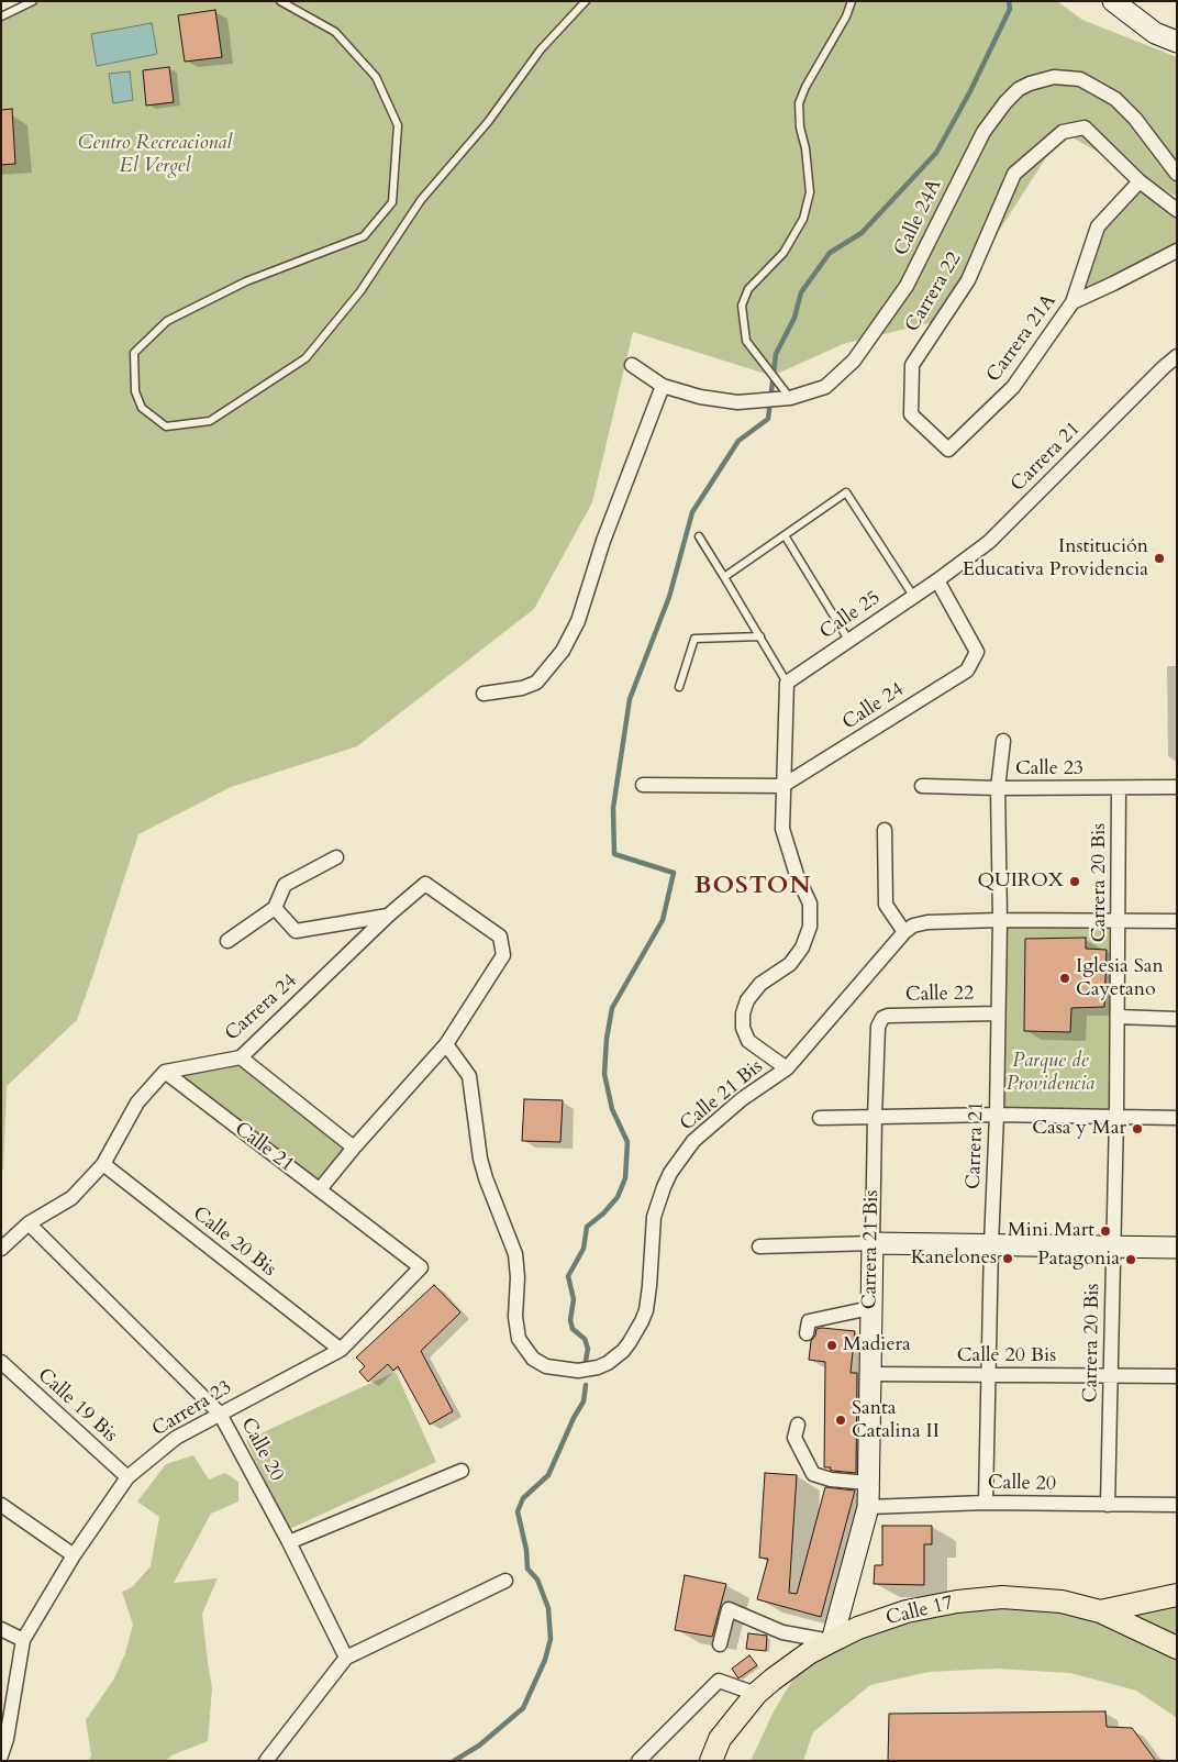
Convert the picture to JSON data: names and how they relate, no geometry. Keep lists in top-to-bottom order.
{
  "streets": {
    "main road": ["Carrera 21 Bis", "Calle 17"],
    "street": [
      "Calle 24A",
      "Carrera 22",
      "Carrera 21A",
      "Carrera 21",
      "Calle 25",
      "Calle 24",
      "Calle 23",
      "Carrera 20 Bis",
      "Calle 22",
      "Carrera 24",
      "Calle 21 Bis",
      "Calle 21",
      "Calle 20 Bis",
      "Calle 19 Bis",
      "Carrera 23",
      "Calle 20"
    ]
  },
  "crossings": [
    ["Carrera 22", "Carrera 21A"],
    ["Carrera 21", "Calle 25"],
    ["Carrera 21", "Calle 24"],
    ["Carrera 21", "Calle 23"],
    ["Carrera 21", "Calle 22"],
    ["Carrera 21", "Calle 20 Bis"],
    ["Carrera 21", "Calle 20"],
    ["Calle 25", "Calle 24"],
    ["Calle 25", "Calle 21 Bis"],
    ["Calle 24", "Calle 21 Bis"],
    ["Calle 23", "Carrera 20 Bis"],
    ["Carrera 20 Bis", "Calle 20 Bis"],
    ["Carrera 20 Bis", "Calle 20"],
    ["Calle 22", "Carrera 21 Bis"],
    ["Carrera 24", "Calle 21 Bis"],
    ["Carrera 24", "Calle 21"],
    ["Calle 21", "Carrera 23"],
    ["Calle 20 Bis", "Carrera 21 Bis"],
    ["Calle 20 Bis", "Carrera 23"],
    ["Carrera 21 Bis", "Calle 20"],
    ["Carrera 21 Bis", "Calle 17"],
    ["Calle 19 Bis", "Carrera 23"],
    ["Carrera 23", "Calle 20"]
  ],
  "districts": ["BOSTON"],
  "parks": ["Centro Recreacional El Vergel", "Parque de Providencia"],
  "places": [
    "Institución Educativa Providencia",
    "QUIROX",
    "Iglesia San Cayetano",
    "Casa y Mar",
    "Mini Mart",
    "Kanelones",
    "Patagonia",
    "Madiera",
    "Santa Catalina II"
  ]
}
